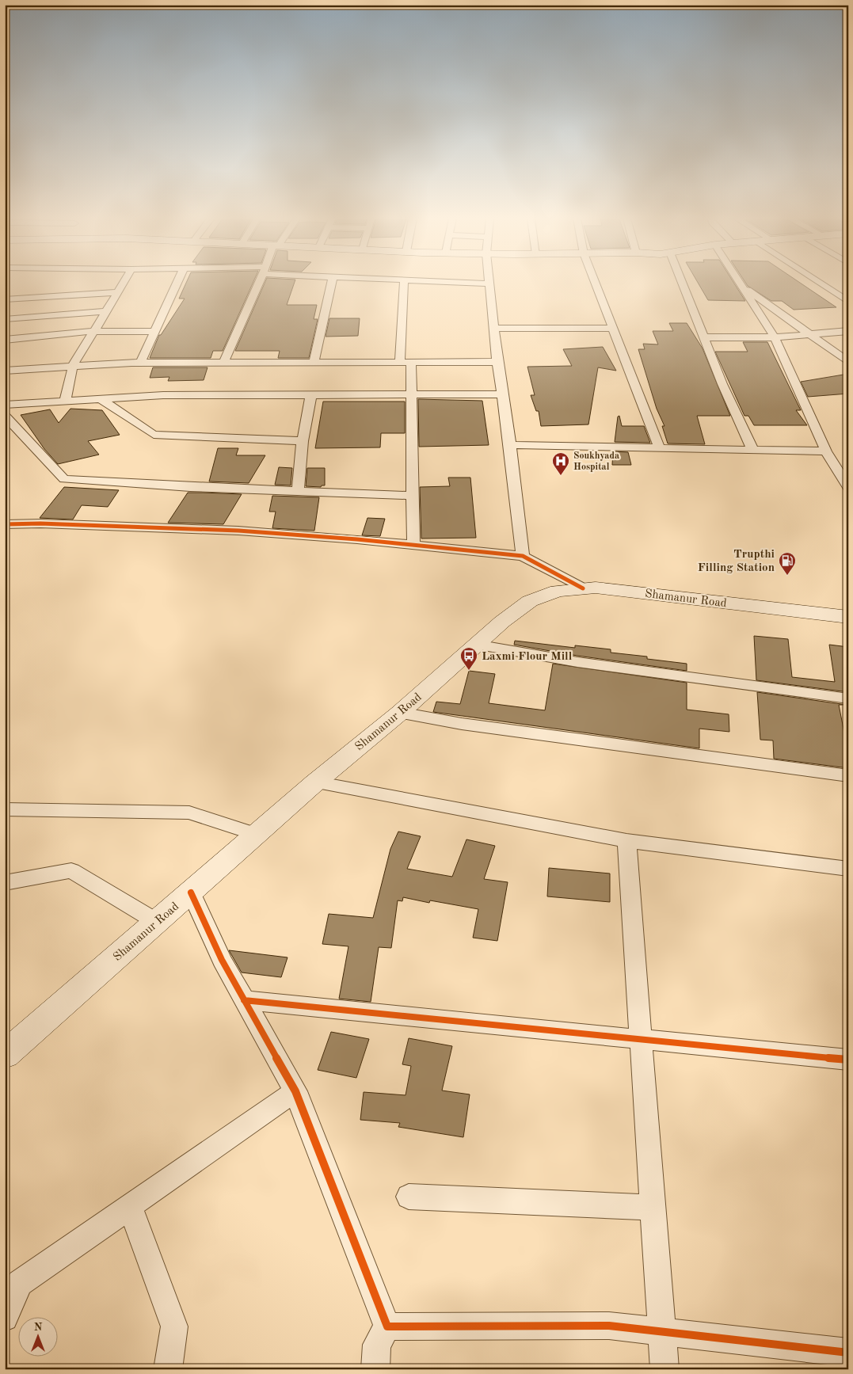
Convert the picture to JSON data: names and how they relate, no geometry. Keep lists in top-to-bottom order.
{
  "streets": {
    "main road": ["Shamanur Road"]
  },
  "places": {
    "hospital": ["Soukhyada Hospital"],
    "fuel station": ["Trupthi Filling Station"],
    "bus stop": ["Laxmi Flour Mill"]
  },
  "north": "top"
}
